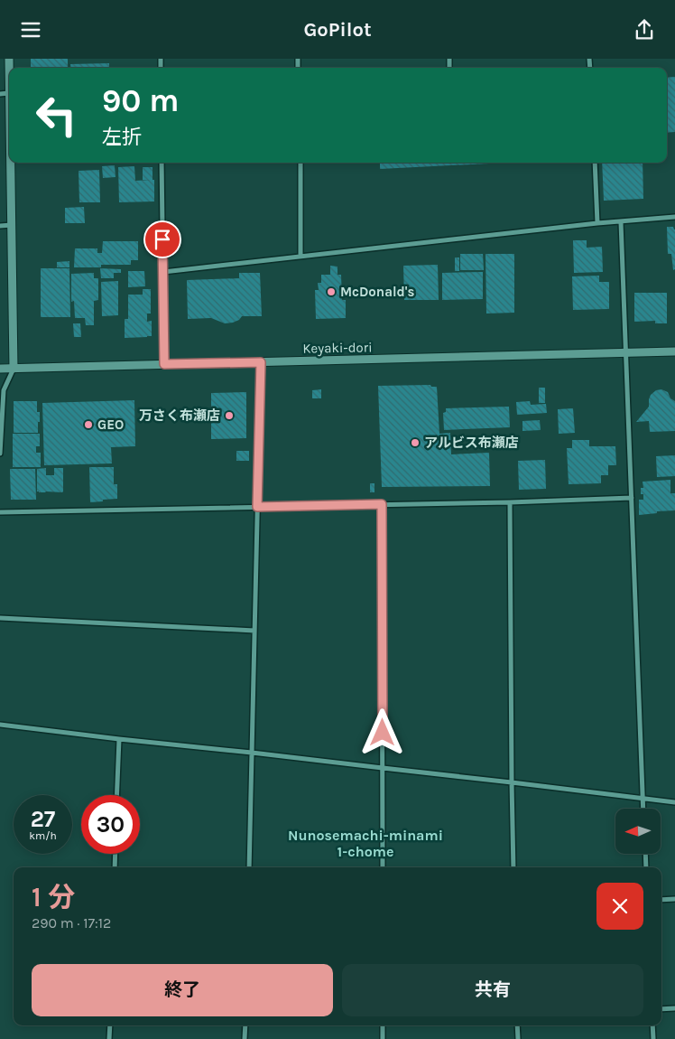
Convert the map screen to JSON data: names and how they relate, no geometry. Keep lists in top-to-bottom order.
{
  "streets": {
    "street": ["Keyaki-dori"]
  },
  "districts": ["Nunosemachi-minami 1-chome"],
  "places": [
    "McDonald's",
    "万さく布瀬店",
    "GEO",
    "アルビス布瀬店"
  ],
  "north": "left",
  "page": {
    "header": "GoPilot",
    "turn": ["90 m", "左折"],
    "speed": "27 km/h",
    "limit": "30",
    "heading": ["1 分", "290 m · 17:12"],
    "buttons": ["終了", "共有"]
  }
}
